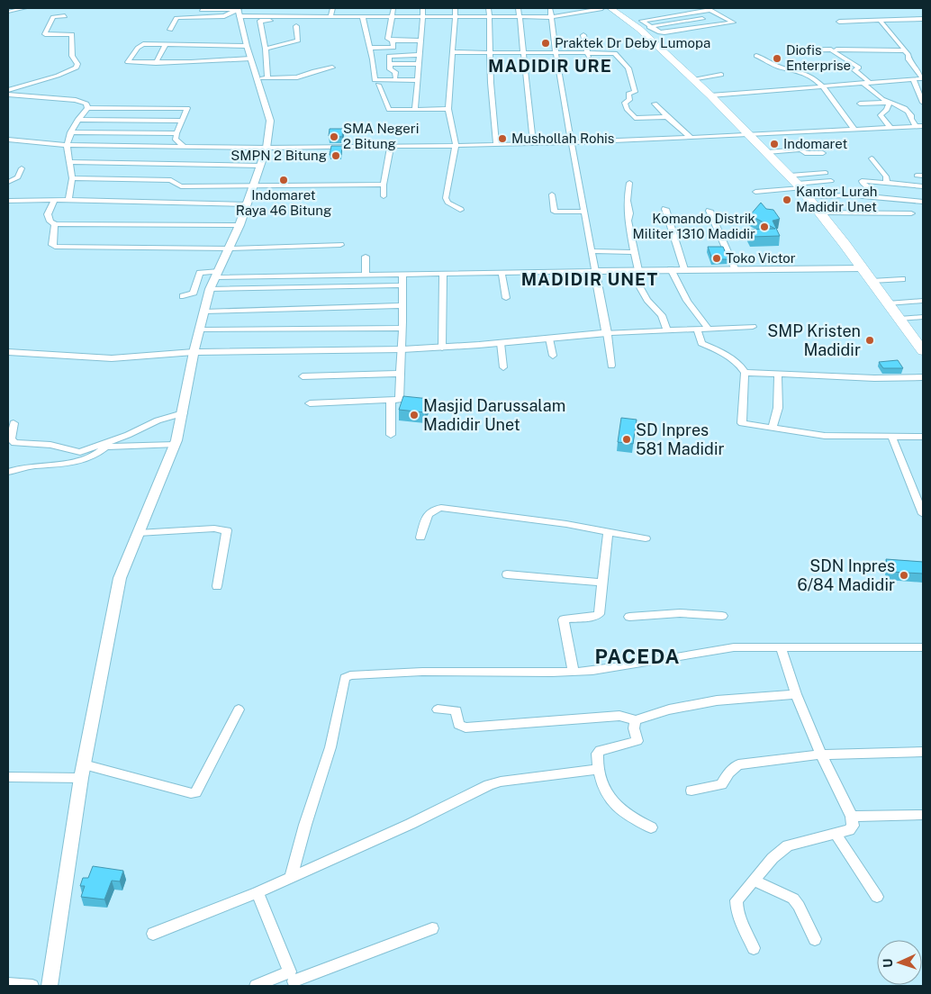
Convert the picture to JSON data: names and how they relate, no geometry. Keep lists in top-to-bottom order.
{
  "districts": ["MADIDIR URE", "MADIDIR UNET", "PACEDA"],
  "places": [
    "Praktek Dr Deby Lumopa",
    "Diofis Enterprise",
    "SMA Negeri 2 Bitung",
    "Mushollah Rohis",
    "Indomaret",
    "SMPN 2 Bitung",
    "Indomaret Raya 46 Bitung",
    "Kantor Lurah Madidir Unet",
    "Komando Distrik Militer 1310 Madidir",
    "Toko Victor",
    "SMP Kristen Madidir",
    "Masjid Darussalam Madidir Unet",
    "SD Inpres 581 Madidir",
    "SDN Inpres 6/84 Madidir"
  ],
  "north": "left"
}
